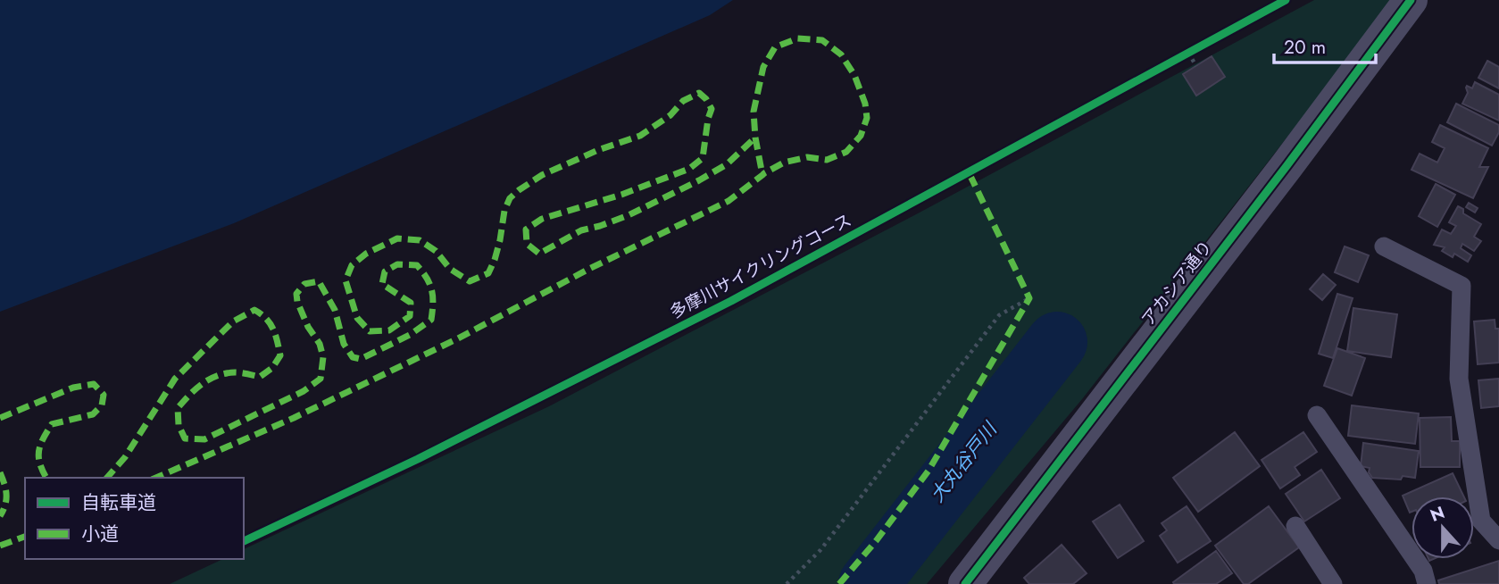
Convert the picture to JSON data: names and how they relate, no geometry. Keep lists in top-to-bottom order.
{
  "streets": {
    "street": ["アカシア通り"],
    "cycle path": ["多摩川サイクリングコース"]
  },
  "water": ["大丸谷戸川"],
  "legend": ["自転車道", "小道"],
  "scale_bar": "20 m",
  "north": "top"
}
